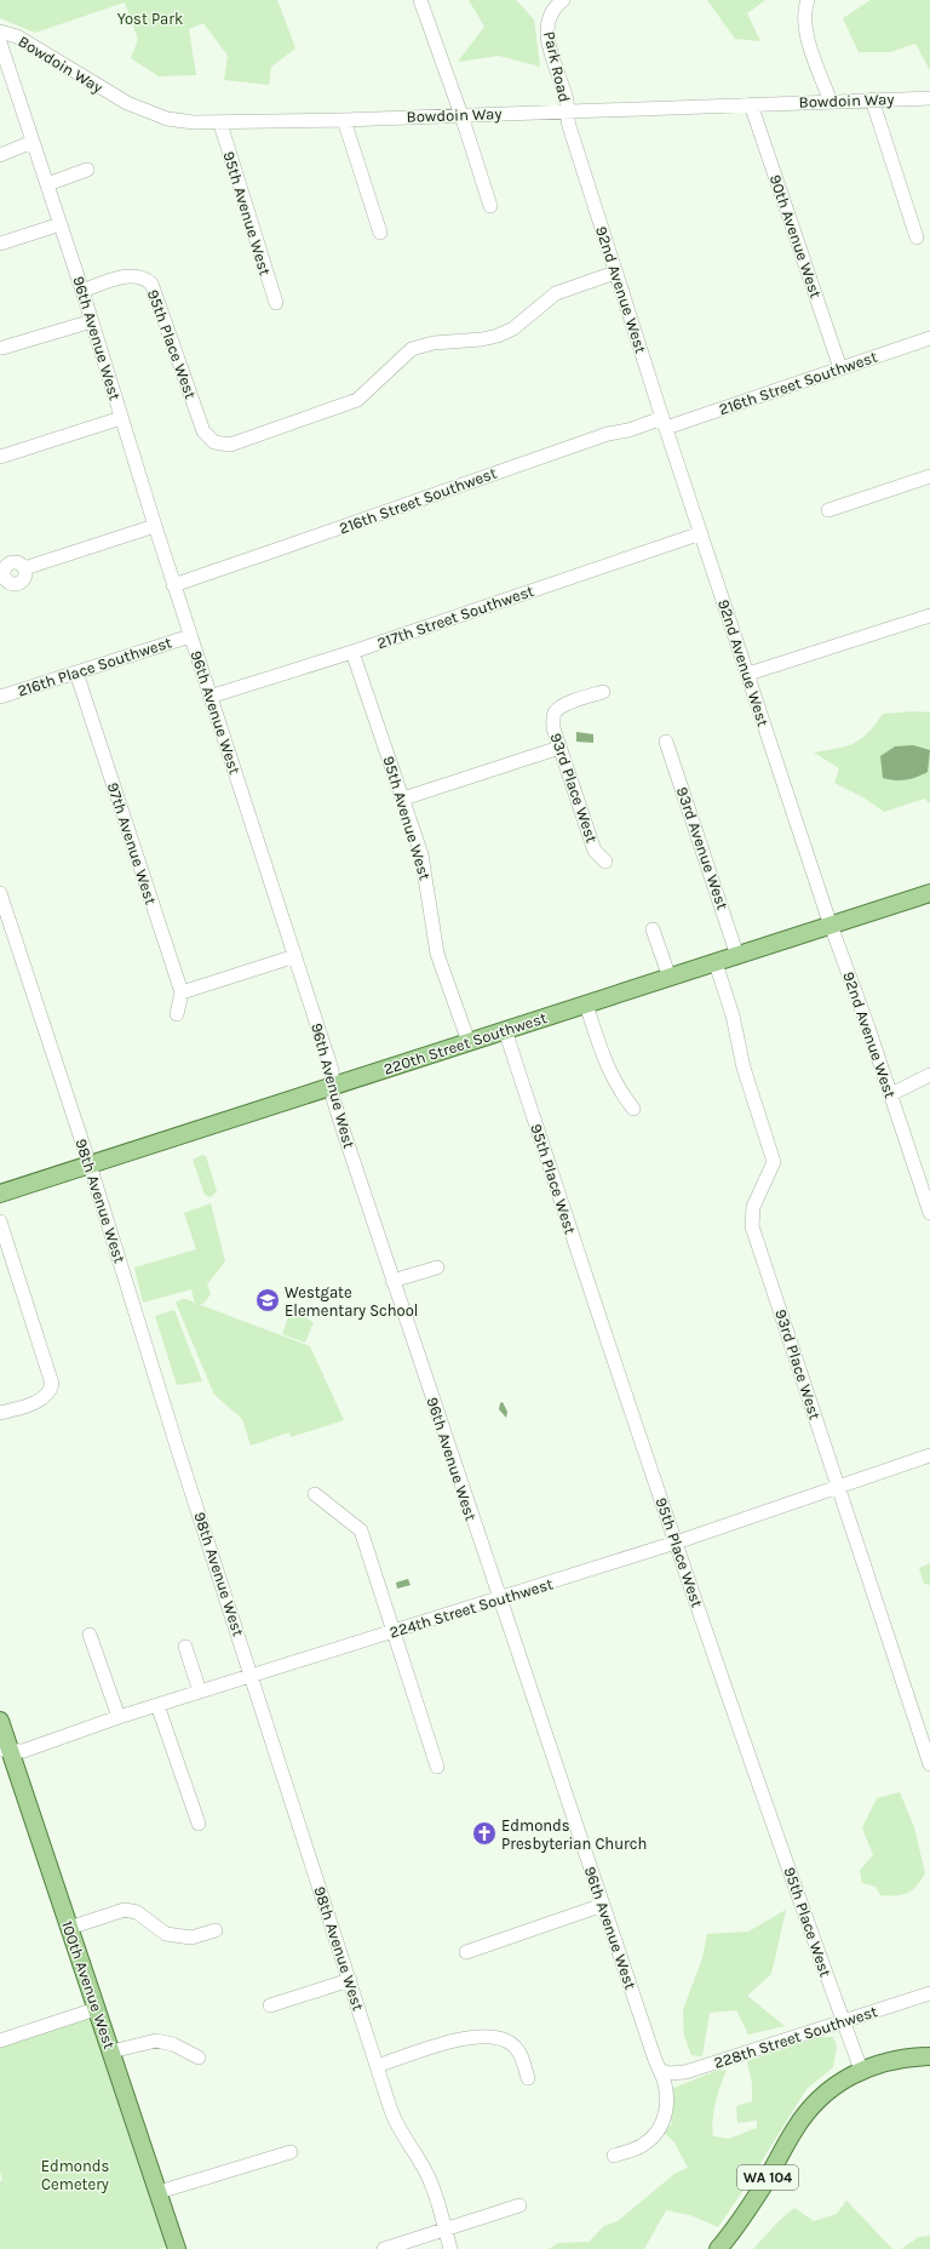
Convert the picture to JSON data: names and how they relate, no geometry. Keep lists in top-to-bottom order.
{
  "streets": {
    "main road": ["220th Street Southwest", "100th Avenue West", "WA 104"],
    "street": [
      "Bowdoin Way",
      "Park Road",
      "95th Avenue West",
      "90th Avenue West",
      "92nd Avenue West",
      "96th Avenue West",
      "95th Place West",
      "216th Street Southwest",
      "217th Street Southwest",
      "216th Place Southwest",
      "93rd Place West",
      "97th Avenue West",
      "93rd Avenue West",
      "98th Avenue West",
      "224th Street Southwest",
      "228th Street Southwest"
    ]
  },
  "crossings": [
    ["Bowdoin Way", "Park Road"],
    ["Bowdoin Way", "95th Avenue West"],
    ["Bowdoin Way", "90th Avenue West"],
    ["Bowdoin Way", "92nd Avenue West"],
    ["Park Road", "92nd Avenue West"],
    ["95th Avenue West", "217th Street Southwest"],
    ["95th Avenue West", "220th Street Southwest"],
    ["90th Avenue West", "216th Street Southwest"],
    ["92nd Avenue West", "95th Place West"],
    ["92nd Avenue West", "216th Street Southwest"],
    ["92nd Avenue West", "217th Street Southwest"],
    ["92nd Avenue West", "220th Street Southwest"],
    ["96th Avenue West", "95th Place West"],
    ["96th Avenue West", "216th Street Southwest"],
    ["96th Avenue West", "217th Street Southwest"],
    ["96th Avenue West", "216th Place Southwest"],
    ["96th Avenue West", "220th Street Southwest"],
    ["96th Avenue West", "224th Street Southwest"],
    ["96th Avenue West", "228th Street Southwest"],
    ["95th Place West", "220th Street Southwest"],
    ["95th Place West", "224th Street Southwest"],
    ["95th Place West", "228th Street Southwest"],
    ["95th Place West", "WA 104"],
    ["216th Place Southwest", "97th Avenue West"],
    ["93rd Place West", "220th Street Southwest"],
    ["93rd Place West", "224th Street Southwest"],
    ["93rd Avenue West", "220th Street Southwest"],
    ["220th Street Southwest", "98th Avenue West"],
    ["98th Avenue West", "224th Street Southwest"],
    ["224th Street Southwest", "100th Avenue West"]
  ],
  "parks": ["Yost Park", "Edmonds Cemetery"],
  "places": {
    "school or university": ["Westgate Elementary School"],
    "church": ["Edmonds Presbyterian Church"]
  }
}
